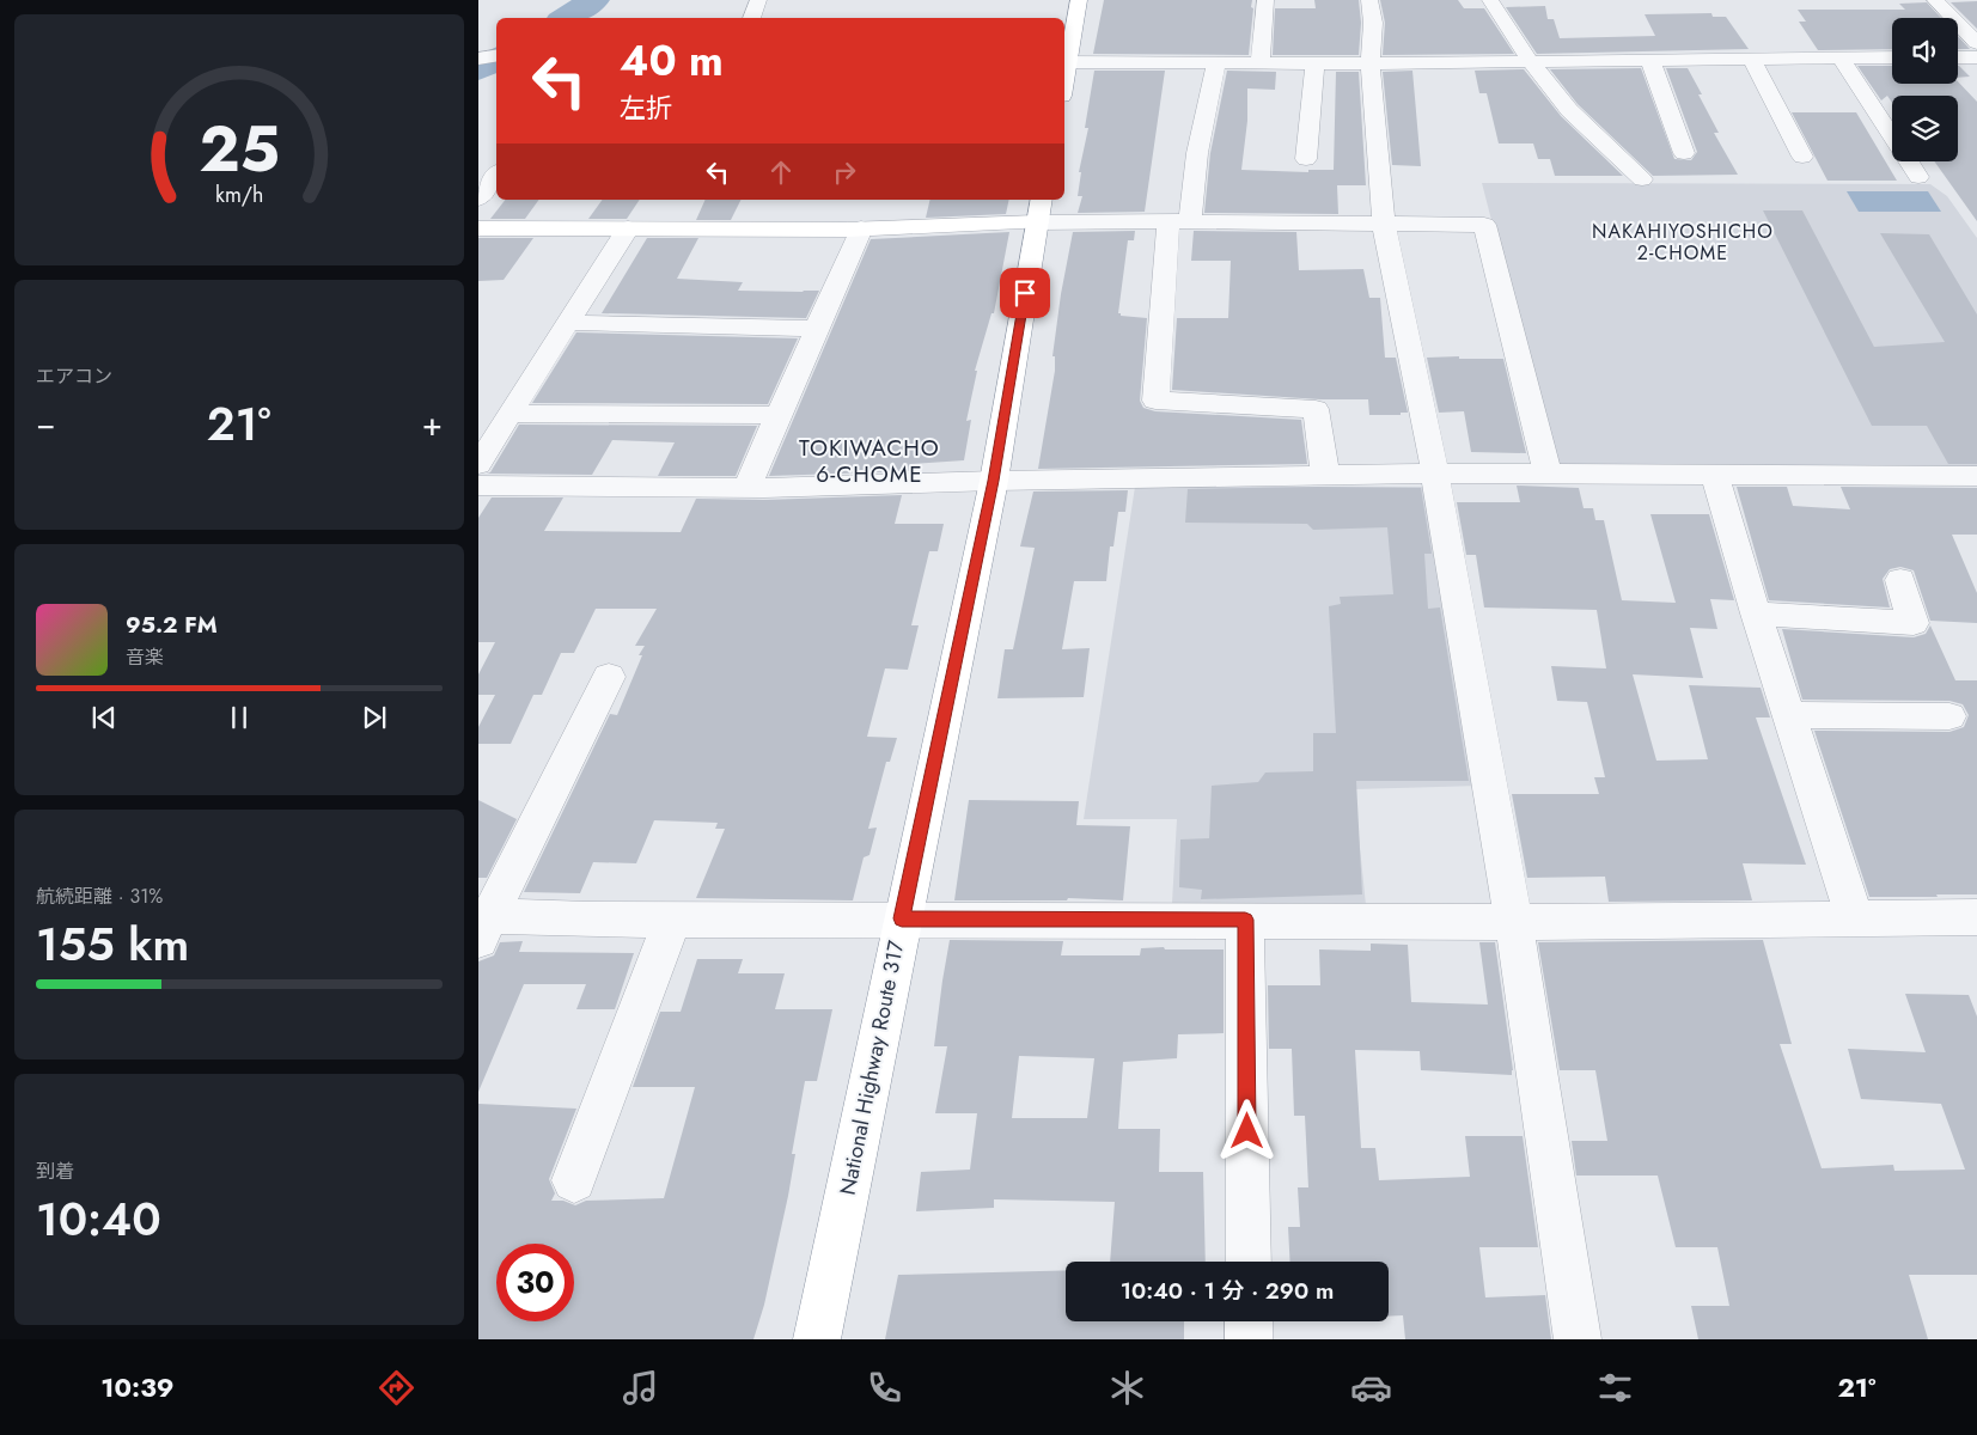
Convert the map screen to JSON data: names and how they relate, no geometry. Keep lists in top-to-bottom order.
{
  "streets": {
    "main road": ["National Highway Route 317"]
  },
  "districts": ["NAKAHIYOSHICHO 2-CHOME", "TOKIWACHO 6-CHOME"],
  "page": {
    "turn": ["40 m", "左折"],
    "tile": [
      "エアコン",
      ["航続距離 · 31%", "155 km"],
      ["到着", "10:40"]
    ],
    "heat": ["−", "21°", "+"],
    "song": ["95.2 FM", "音楽"],
    "limit": "30",
    "trip": "10:40 · 1 分 · 290 m",
    "tabs": ["10:39", "21°"],
    "gauge": ["25", "km/h"]
  }
}
